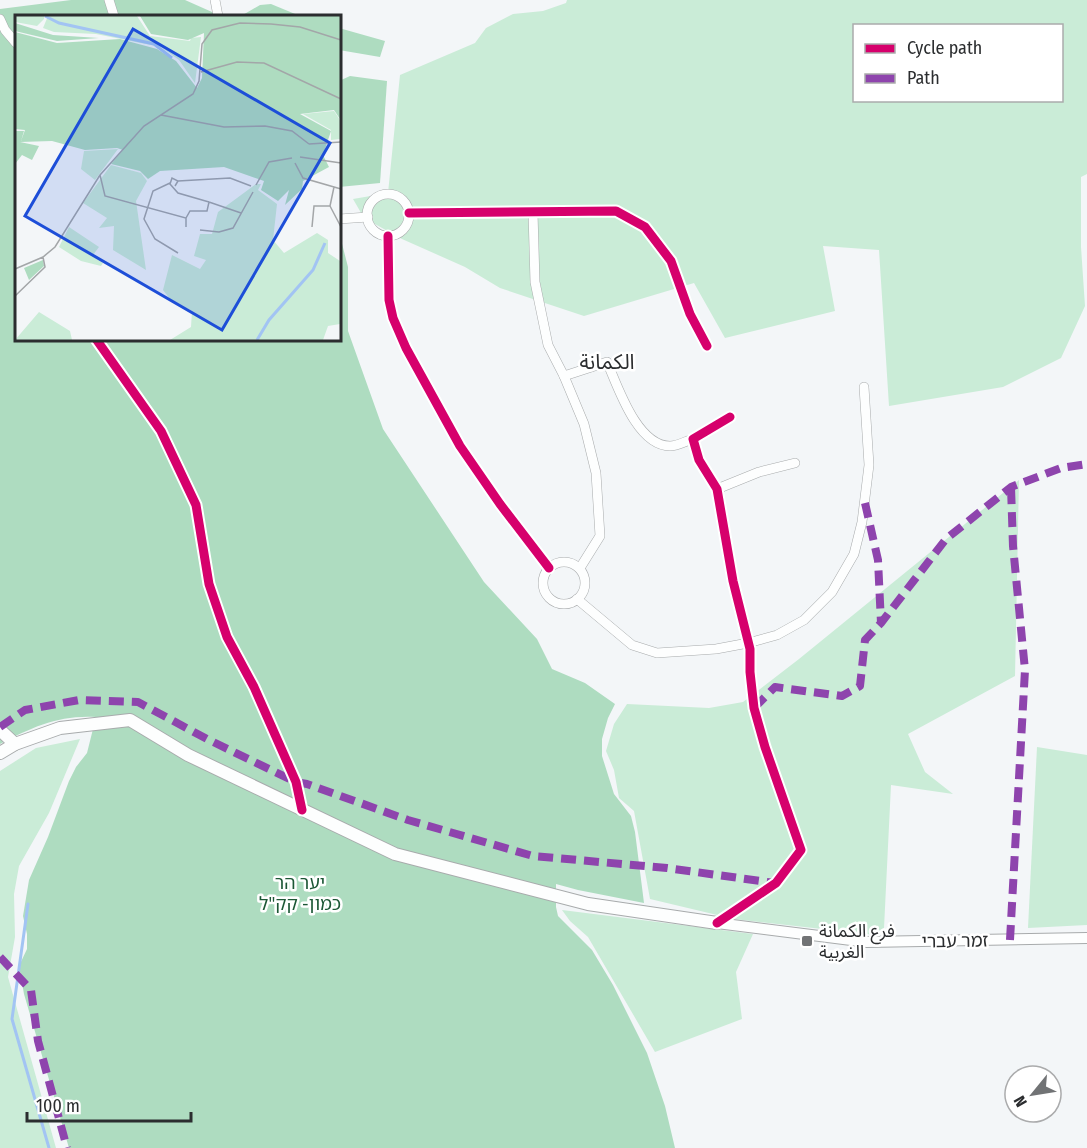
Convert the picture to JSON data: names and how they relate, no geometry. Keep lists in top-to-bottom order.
{
  "streets": {
    "street": ["זמר עברי"]
  },
  "districts": ["الكمانة"],
  "parks": ["יער הר כמון- קק\"ל"],
  "places": {
    "transit": ["فرع الكمانة الغربية"]
  },
  "legend": ["Cycle path", "Path"],
  "scale_bar": "100 m",
  "north": "bottom left"
}
